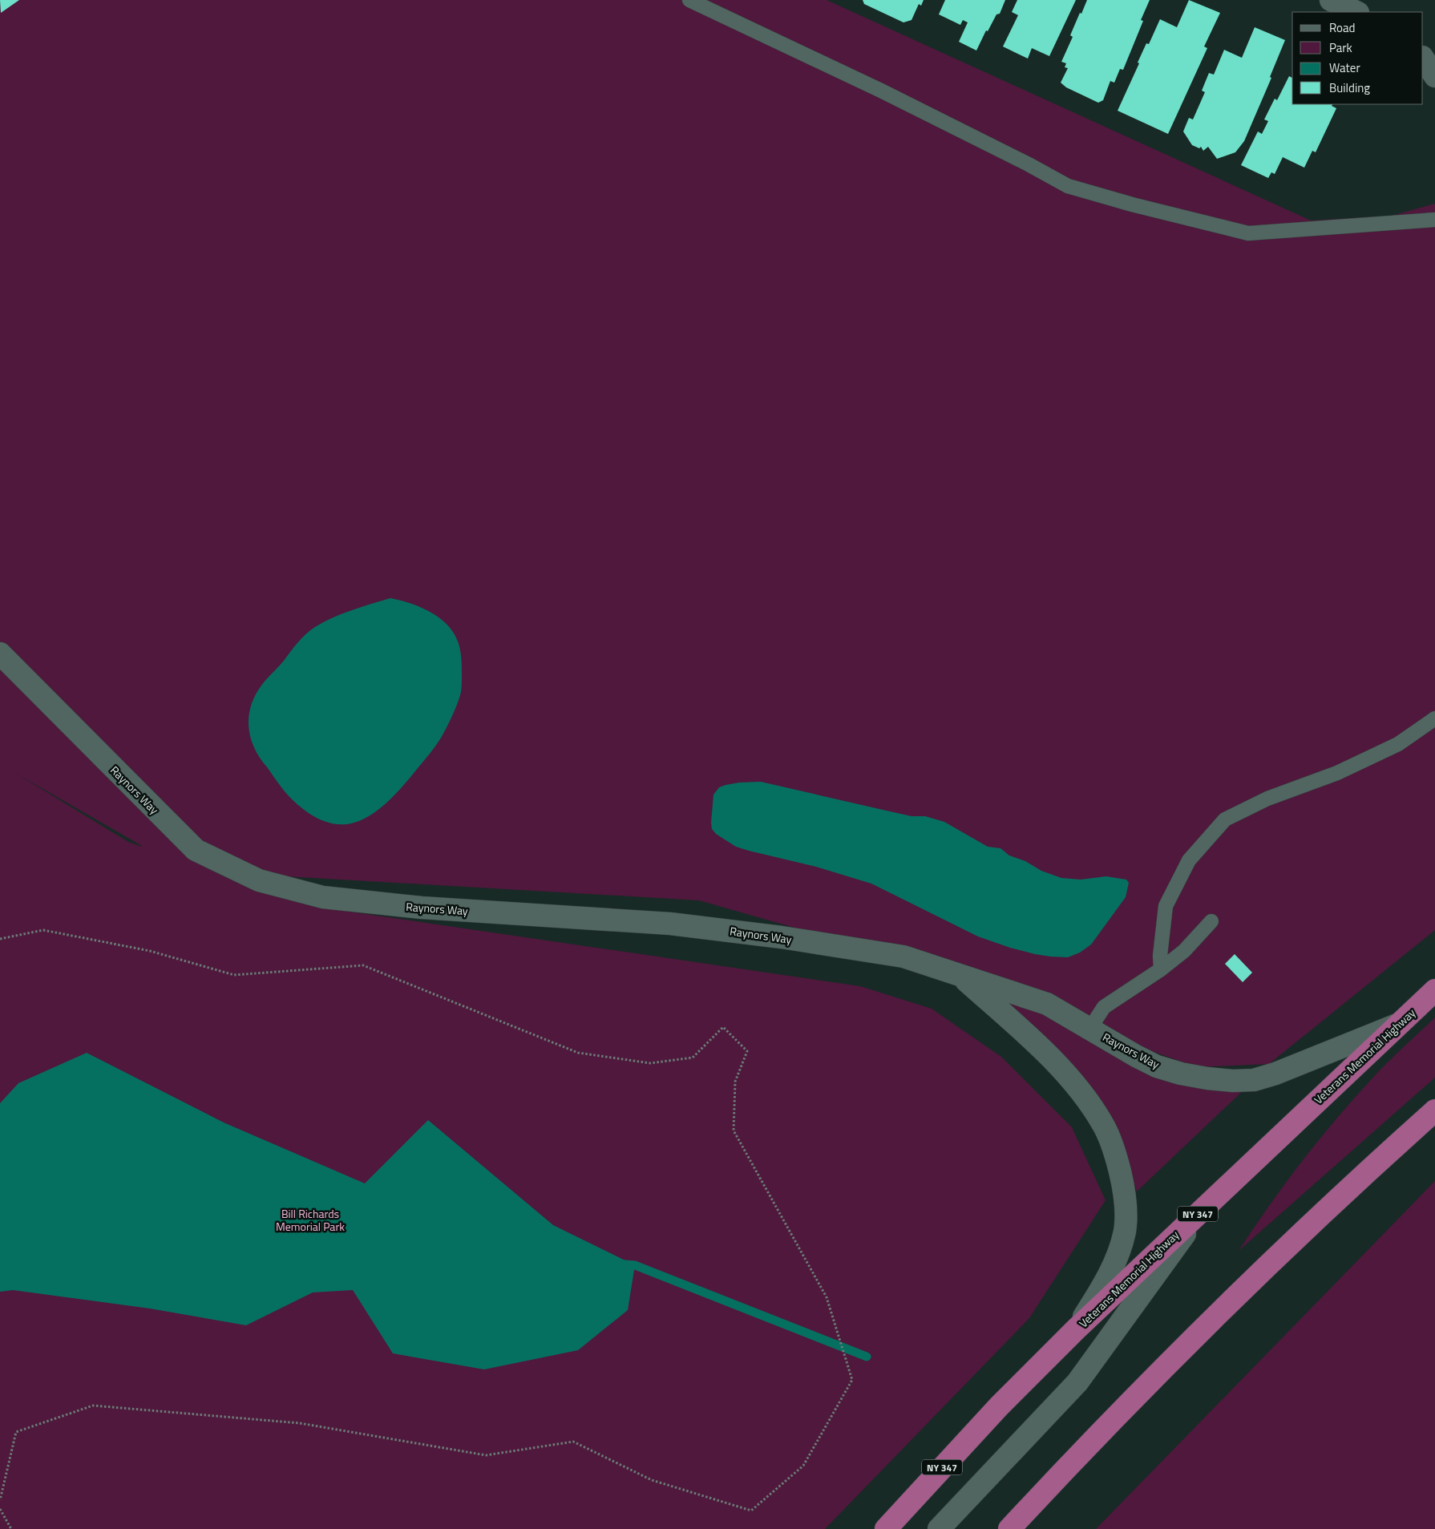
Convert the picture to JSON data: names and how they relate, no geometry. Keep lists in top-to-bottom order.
{
  "streets": {
    "highway": ["Veterans Memorial Highway", "NY 347"],
    "street": ["Raynors Way"]
  },
  "crossings": [
    ["Raynors Way", "Veterans Memorial Highway"]
  ],
  "parks": ["Bill Richards Memorial Park"],
  "legend": [
    "Road",
    "Park",
    "Water",
    "Building"
  ]
}
